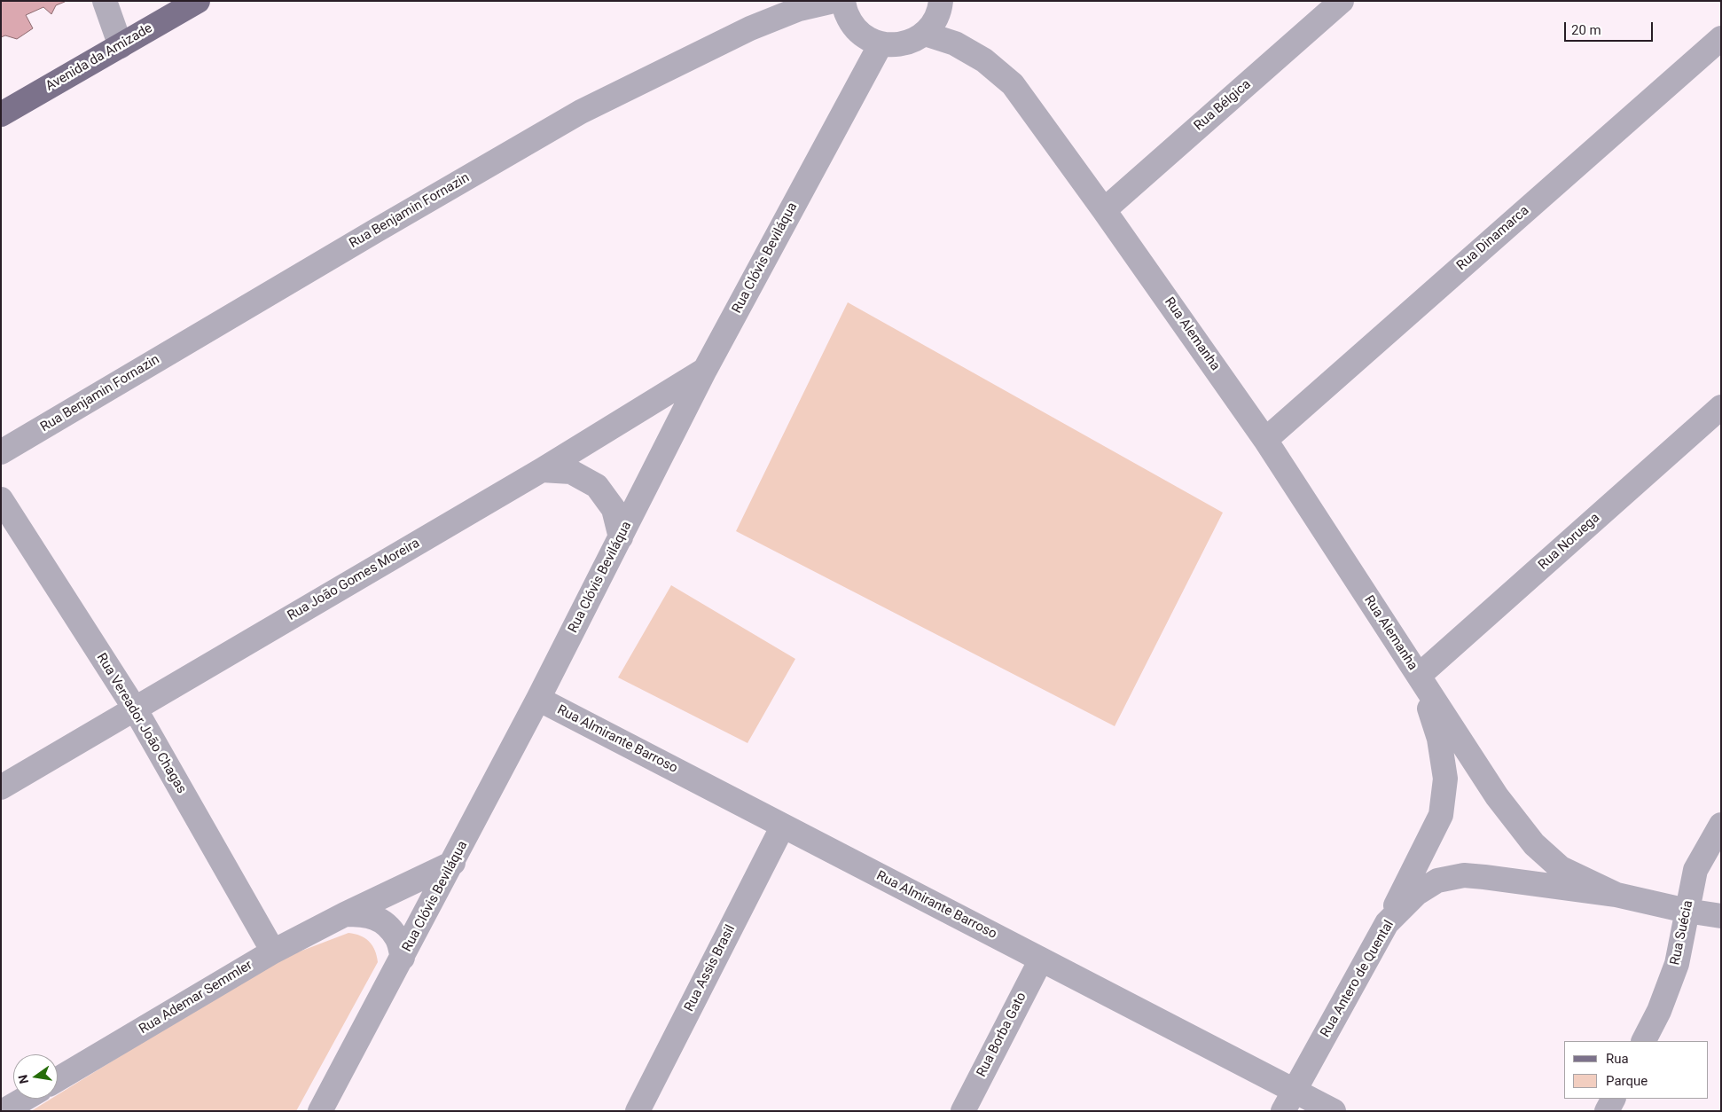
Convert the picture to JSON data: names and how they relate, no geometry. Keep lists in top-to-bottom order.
{
  "streets": {
    "main road": ["Avenida da Amizade"],
    "street": [
      "Rua Bélgica",
      "Rua Benjamin Fornazin",
      "Rua Dinamarca",
      "Rua Clóvis Beviláqua",
      "Rua Alemanha",
      "Rua Noruega",
      "Rua João Gomes Moreira",
      "Rua Vereador João Chagas",
      "Rua Almirante Barroso",
      "Rua Suécia",
      "Rua Assis Brasil",
      "Rua Antero de Quental",
      "Rua Ademar Semmler",
      "Rua Borba Gato"
    ]
  },
  "crossings": [
    ["Rua Bélgica", "Rua Alemanha"],
    ["Rua Dinamarca", "Rua Alemanha"],
    ["Rua Clóvis Beviláqua", "Rua João Gomes Moreira"],
    ["Rua Clóvis Beviláqua", "Rua Almirante Barroso"],
    ["Rua Clóvis Beviláqua", "Rua Ademar Semmler"],
    ["Rua Alemanha", "Rua Noruega"],
    ["Rua Alemanha", "Rua Antero de Quental"],
    ["Rua João Gomes Moreira", "Rua Vereador João Chagas"],
    ["Rua Vereador João Chagas", "Rua Ademar Semmler"],
    ["Rua Almirante Barroso", "Rua Assis Brasil"],
    ["Rua Almirante Barroso", "Rua Antero de Quental"],
    ["Rua Almirante Barroso", "Rua Borba Gato"]
  ],
  "legend": ["Rua", "Parque"],
  "scale_bar": "20 m",
  "north": "left"
}
